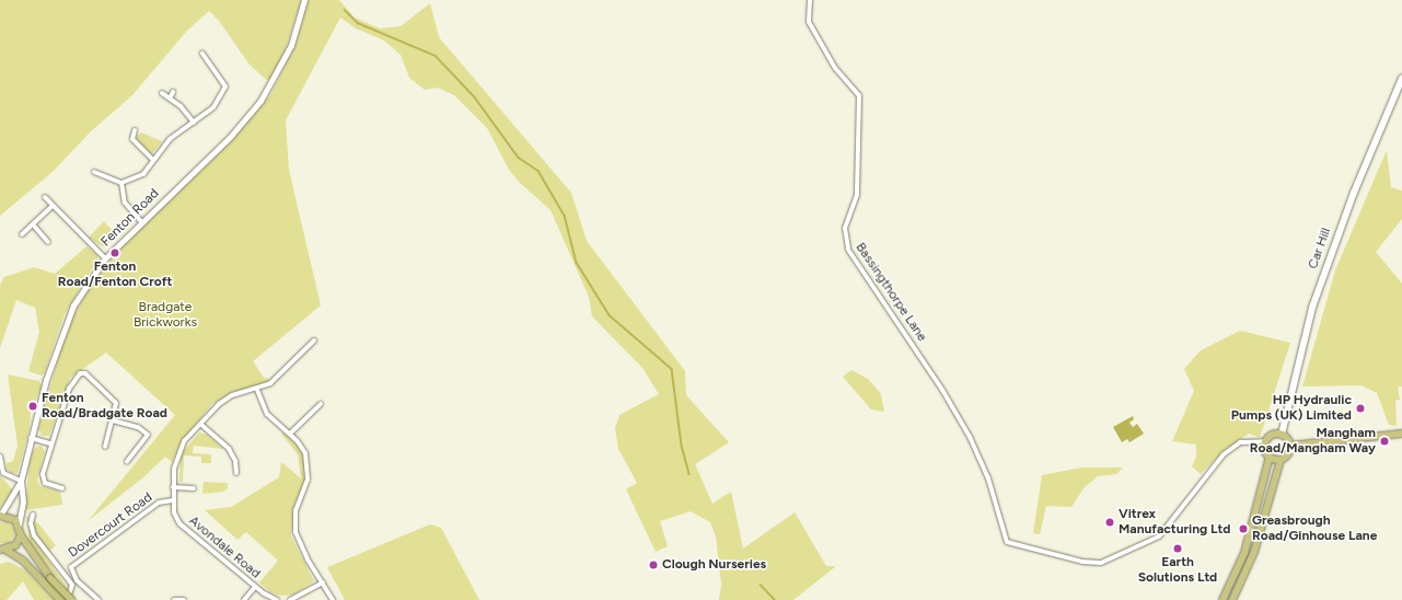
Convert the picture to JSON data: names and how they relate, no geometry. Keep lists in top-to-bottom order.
{
  "streets": {
    "main road": ["Car Hill"],
    "street": [
      "Fenton Road",
      "Bassingthorpe Lane",
      "Dovercourt Road",
      "Avondale Road"
    ]
  },
  "crossings": [
    ["Car Hill", "Bassingthorpe Lane"],
    ["Dovercourt Road", "Avondale Road"]
  ],
  "parks": ["Bradgate Brickworks"],
  "places": [
    "Fenton Road/Fenton Croft",
    "Fenton Road/Bradgate Road",
    "HP Hydraulic Pumps (UK) Limited",
    "Mangham Road/Mangham Way",
    "Vitrex Manufacturing Ltd",
    "Greasbrough Road/Ginhouse Lane",
    "Earth Solutions Ltd",
    "Clough Nurseries"
  ]
}
